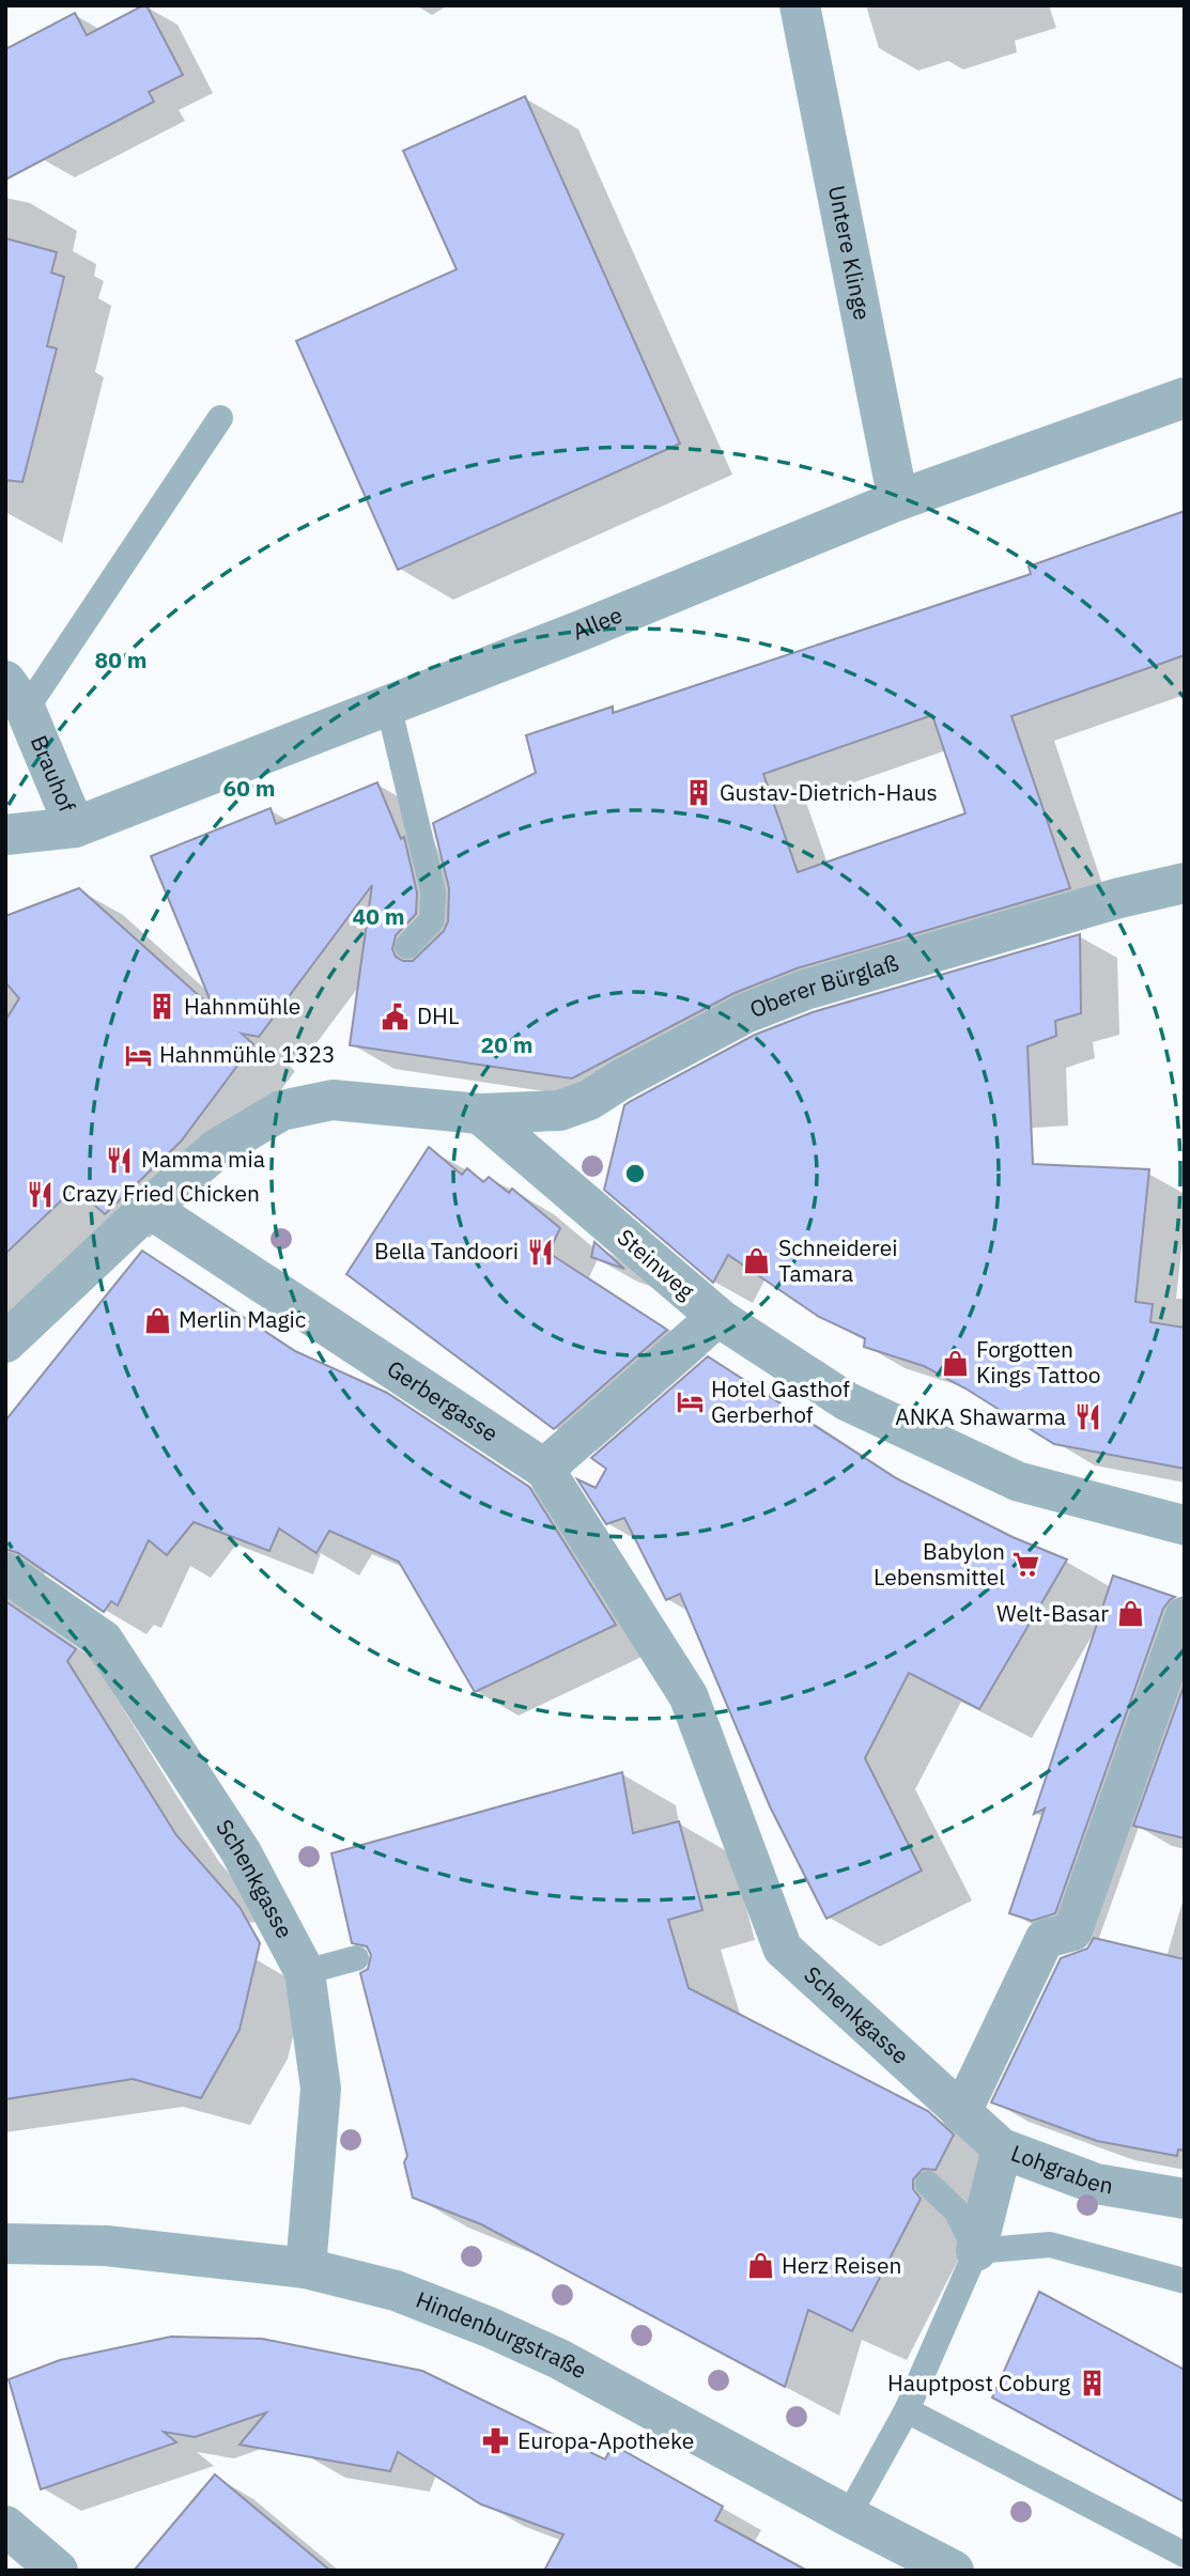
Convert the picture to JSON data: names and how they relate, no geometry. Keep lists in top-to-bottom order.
{
  "streets": {
    "street": [
      "Untere Klinge",
      "Allee",
      "Brauhof",
      "Oberer Bürglaß",
      "Steinweg",
      "Gerbergasse",
      "Schenkgasse",
      "Lohgraben",
      "Hindenburgstraße"
    ]
  },
  "crossings": [
    ["Untere Klinge", "Allee"],
    ["Allee", "Brauhof"],
    ["Oberer Bürglaß", "Steinweg"],
    ["Gerbergasse", "Schenkgasse"],
    ["Schenkgasse", "Lohgraben"],
    ["Schenkgasse", "Hindenburgstraße"]
  ],
  "places": {
    "building": ["Gustav-Dietrich-Haus", "Hahnmühle", "Hauptpost Coburg"],
    "public building": ["DHL"],
    "hotel": ["Hahnmühle 1323", "Hotel Gasthof Gerberhof"],
    "restaurant": [
      "Mamma mia",
      "Crazy Fried Chicken",
      "Bella Tandoori",
      "ANKA Shawarma"
    ],
    "shop": [
      "Schneiderei Tamara",
      "Merlin Magic",
      "Forgotten Kings Tattoo",
      "Welt-Basar",
      "Herz Reisen"
    ],
    "supermarket": ["Babylon Lebensmittel"],
    "pharmacy": ["Europa-Apotheke"]
  },
  "rings": [
    "80 m",
    "60 m",
    "40 m",
    "20 m"
  ]
}
